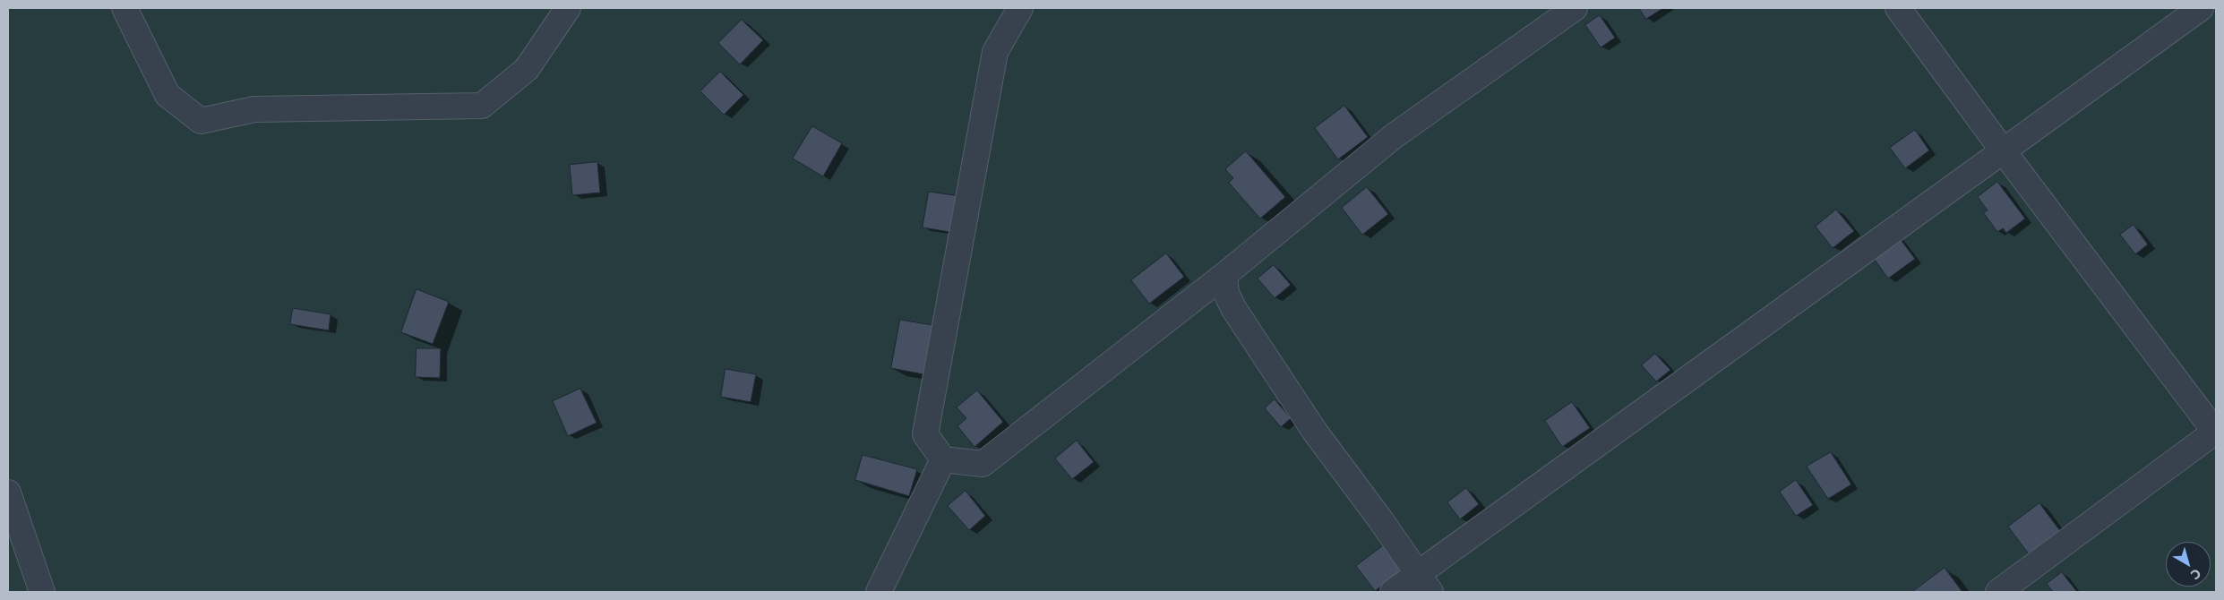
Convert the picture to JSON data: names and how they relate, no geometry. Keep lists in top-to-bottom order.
{
  "north": "bottom right"
}
